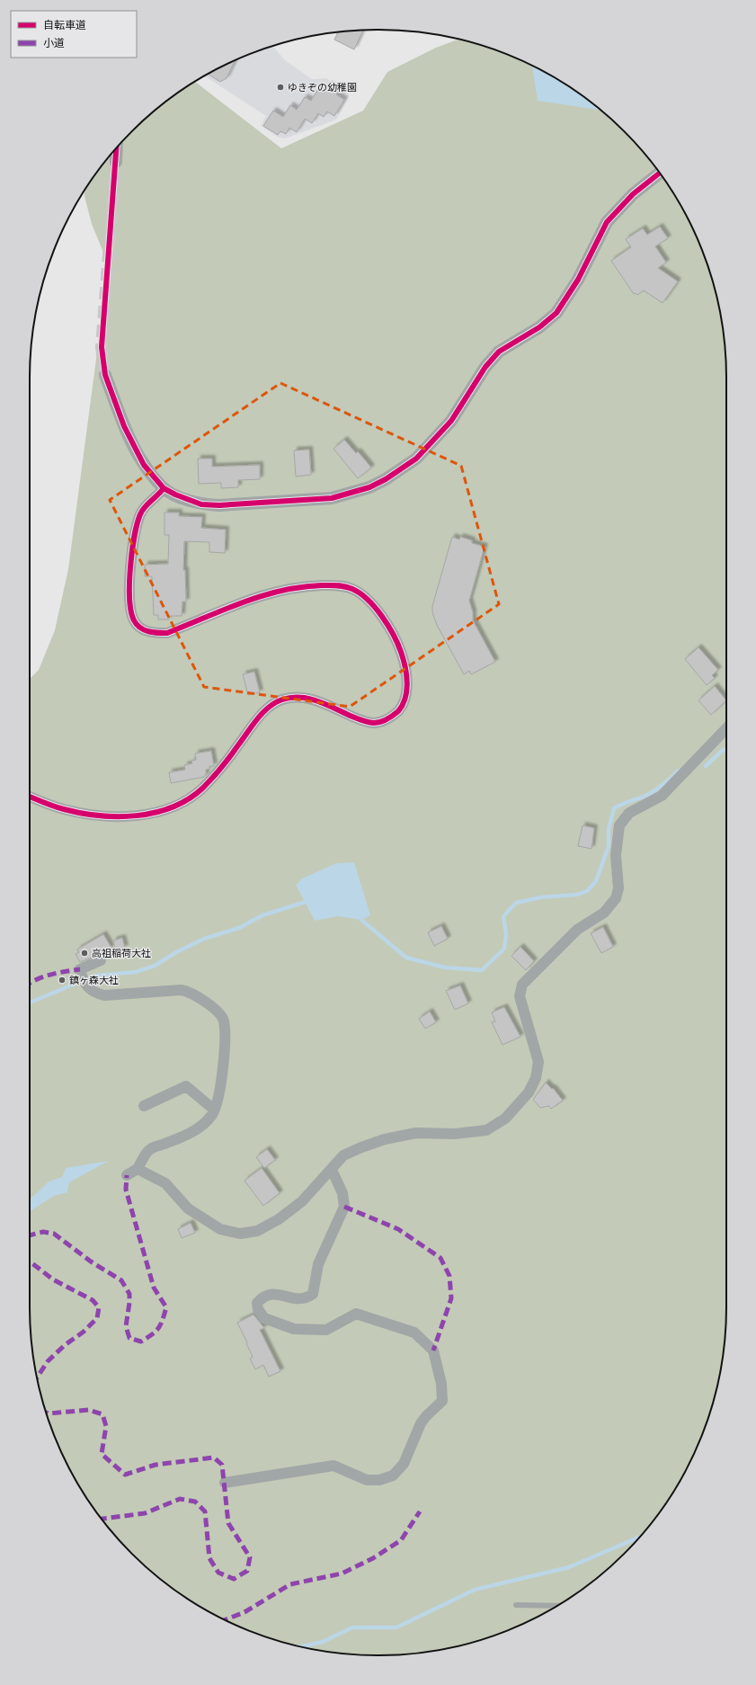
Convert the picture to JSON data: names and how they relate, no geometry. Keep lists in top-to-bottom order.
{
  "places": ["ゆきぞの幼稚園", "高祖稲荷大社", "鎮ヶ森大社"],
  "legend": ["自転車道", "小道"]
}
